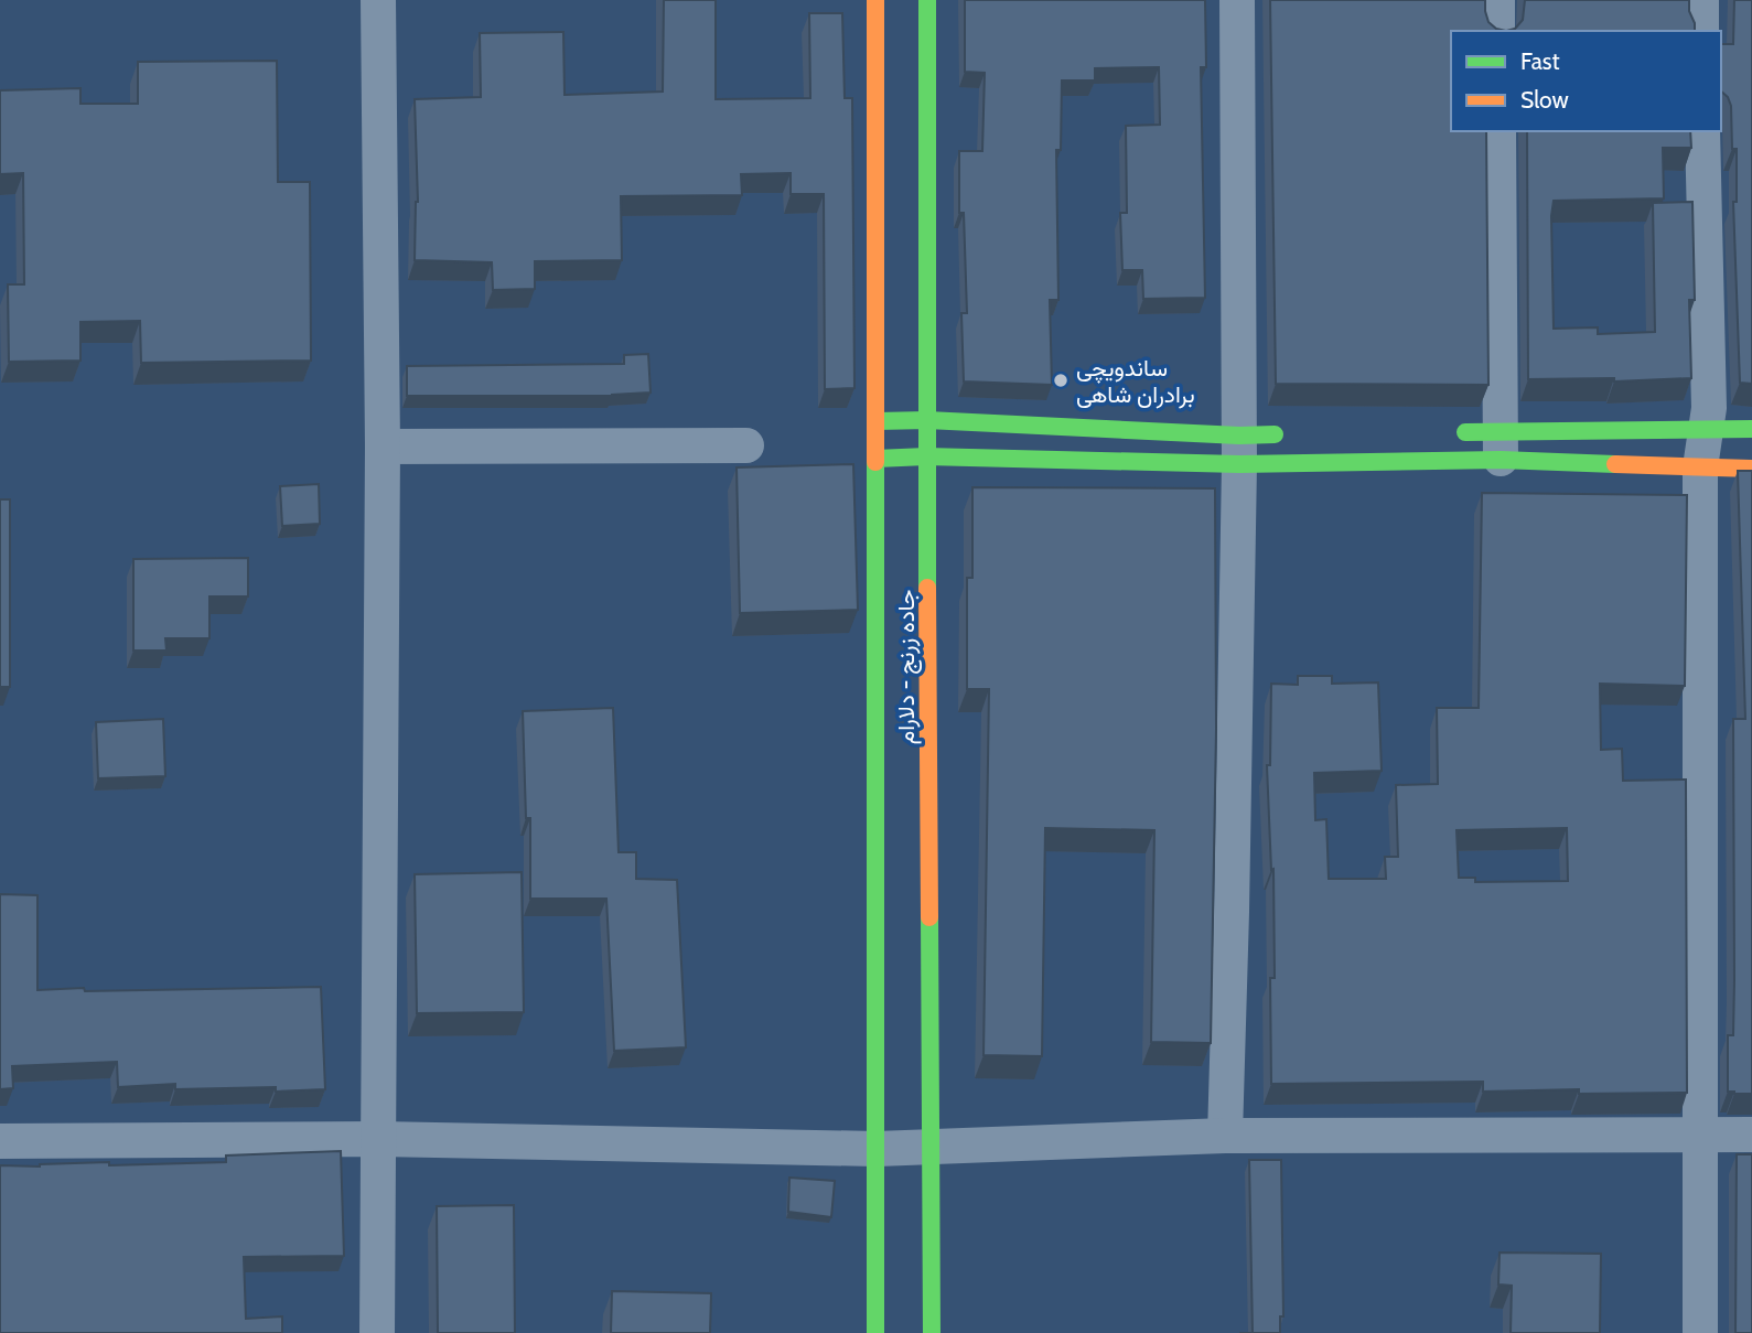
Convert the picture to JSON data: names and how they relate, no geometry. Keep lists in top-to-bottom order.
{
  "streets": {
    "main road": ["جاده زرنج - دلارام"]
  },
  "places": ["ساندویچی برادران شاهی"],
  "legend": ["Fast", "Slow"]
}
